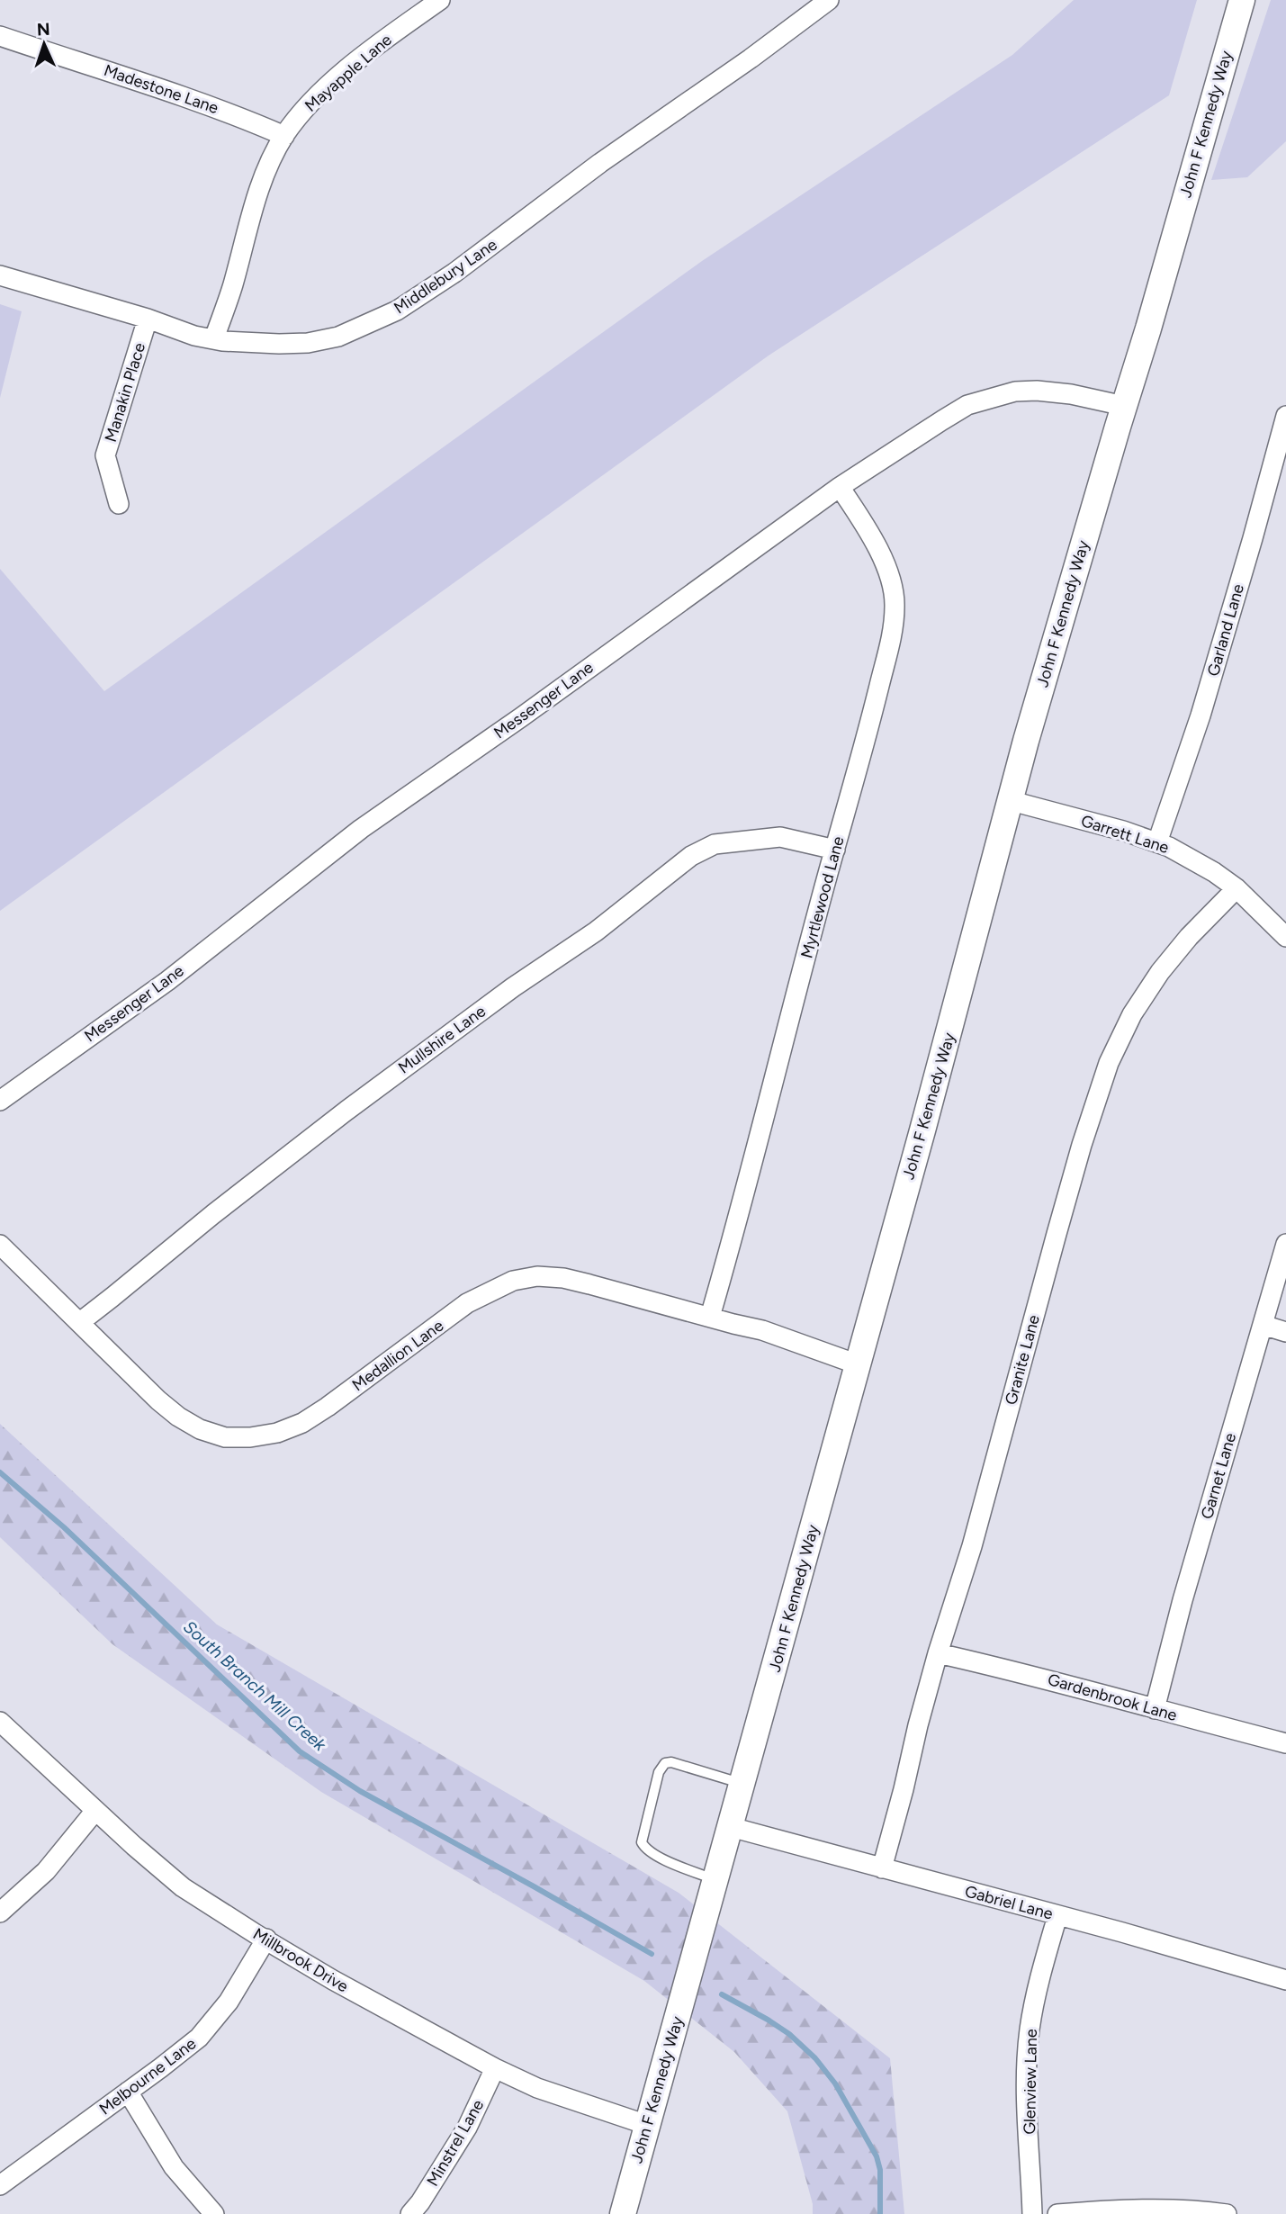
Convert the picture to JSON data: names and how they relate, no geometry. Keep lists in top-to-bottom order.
{
  "streets": {
    "street": [
      "Mayapple Lane",
      "Madestone Lane",
      "John F Kennedy Way",
      "Middlebury Lane",
      "Manakin Place",
      "Garland Lane",
      "Messenger Lane",
      "Garrett Lane",
      "Myrtlewood Lane",
      "Mullshire Lane",
      "Medallion Lane",
      "Granite Lane",
      "Garnet Lane",
      "Gardenbrook Lane",
      "Gabriel Lane",
      "Millbrook Drive",
      "Melbourne Lane",
      "Glenview Lane",
      "Minstrel Lane"
    ]
  },
  "crossings": [
    ["Mayapple Lane", "Madestone Lane"],
    ["Mayapple Lane", "Middlebury Lane"],
    ["John F Kennedy Way", "Messenger Lane"],
    ["John F Kennedy Way", "Garrett Lane"],
    ["John F Kennedy Way", "Medallion Lane"],
    ["John F Kennedy Way", "Gabriel Lane"],
    ["John F Kennedy Way", "Millbrook Drive"],
    ["Middlebury Lane", "Manakin Place"],
    ["Garland Lane", "Garrett Lane"],
    ["Messenger Lane", "Myrtlewood Lane"],
    ["Garrett Lane", "Granite Lane"],
    ["Myrtlewood Lane", "Mullshire Lane"],
    ["Myrtlewood Lane", "Medallion Lane"],
    ["Mullshire Lane", "Medallion Lane"],
    ["Granite Lane", "Gardenbrook Lane"],
    ["Granite Lane", "Gabriel Lane"],
    ["Garnet Lane", "Gardenbrook Lane"],
    ["Gabriel Lane", "Glenview Lane"],
    ["Millbrook Drive", "Melbourne Lane"],
    ["Millbrook Drive", "Minstrel Lane"]
  ],
  "water": ["South Branch Mill Creek"],
  "north": "top"
}
